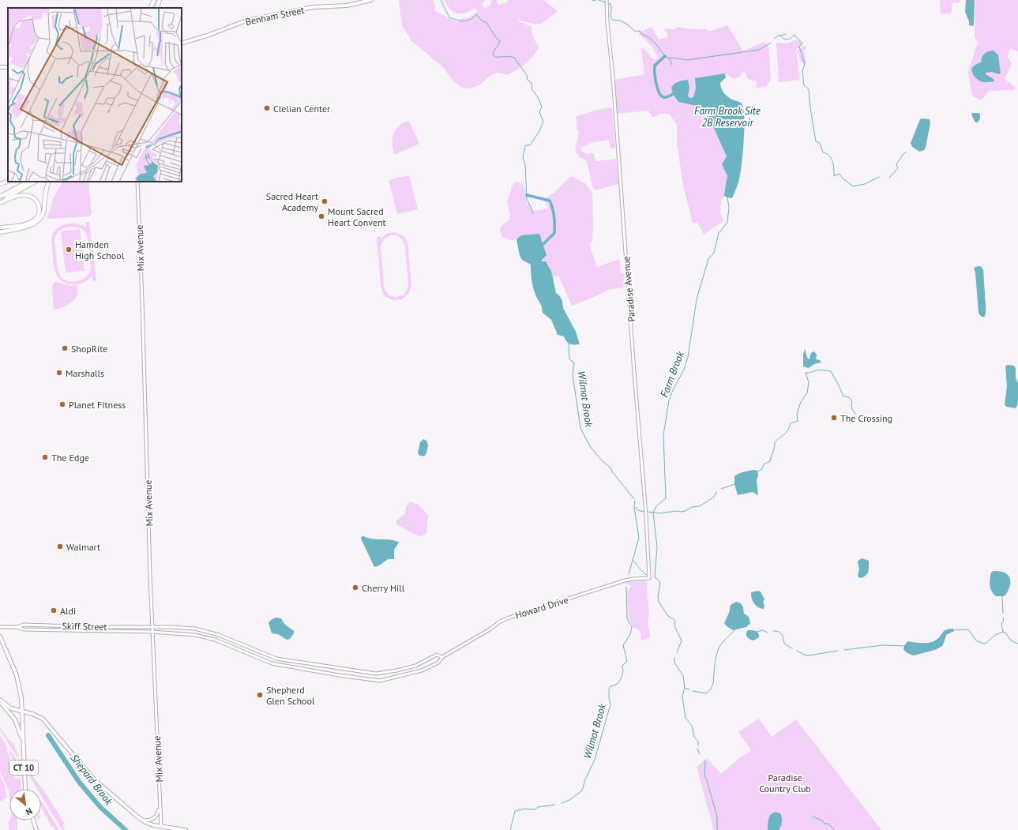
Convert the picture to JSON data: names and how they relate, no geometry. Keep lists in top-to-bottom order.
{
  "streets": {
    "main road": ["Benham Street", "CT 10"],
    "street": [
      "Mix Avenue",
      "Paradise Avenue",
      "Howard Drive",
      "Skiff Street"
    ]
  },
  "crossings": [
    ["Mix Avenue", "Skiff Street"],
    ["Paradise Avenue", "Howard Drive"],
    ["Howard Drive", "Skiff Street"]
  ],
  "water": [
    "Farm Brook Site 2B Reservoir",
    "Farm Brook",
    "Wilmot Brook",
    "Shepard Brook"
  ],
  "parks": ["Paradise Country Club"],
  "places": [
    "Clelian Center",
    "Sacred Heart Academy",
    "Mount Sacred Heart Convent",
    "Hamden High School",
    "ShopRite",
    "Marshalls",
    "Planet Fitness",
    "The Crossing",
    "The Edge",
    "Walmart",
    "Cherry Hill",
    "Aldi",
    "Shepherd Glen School"
  ],
  "north": "bottom right"
}
